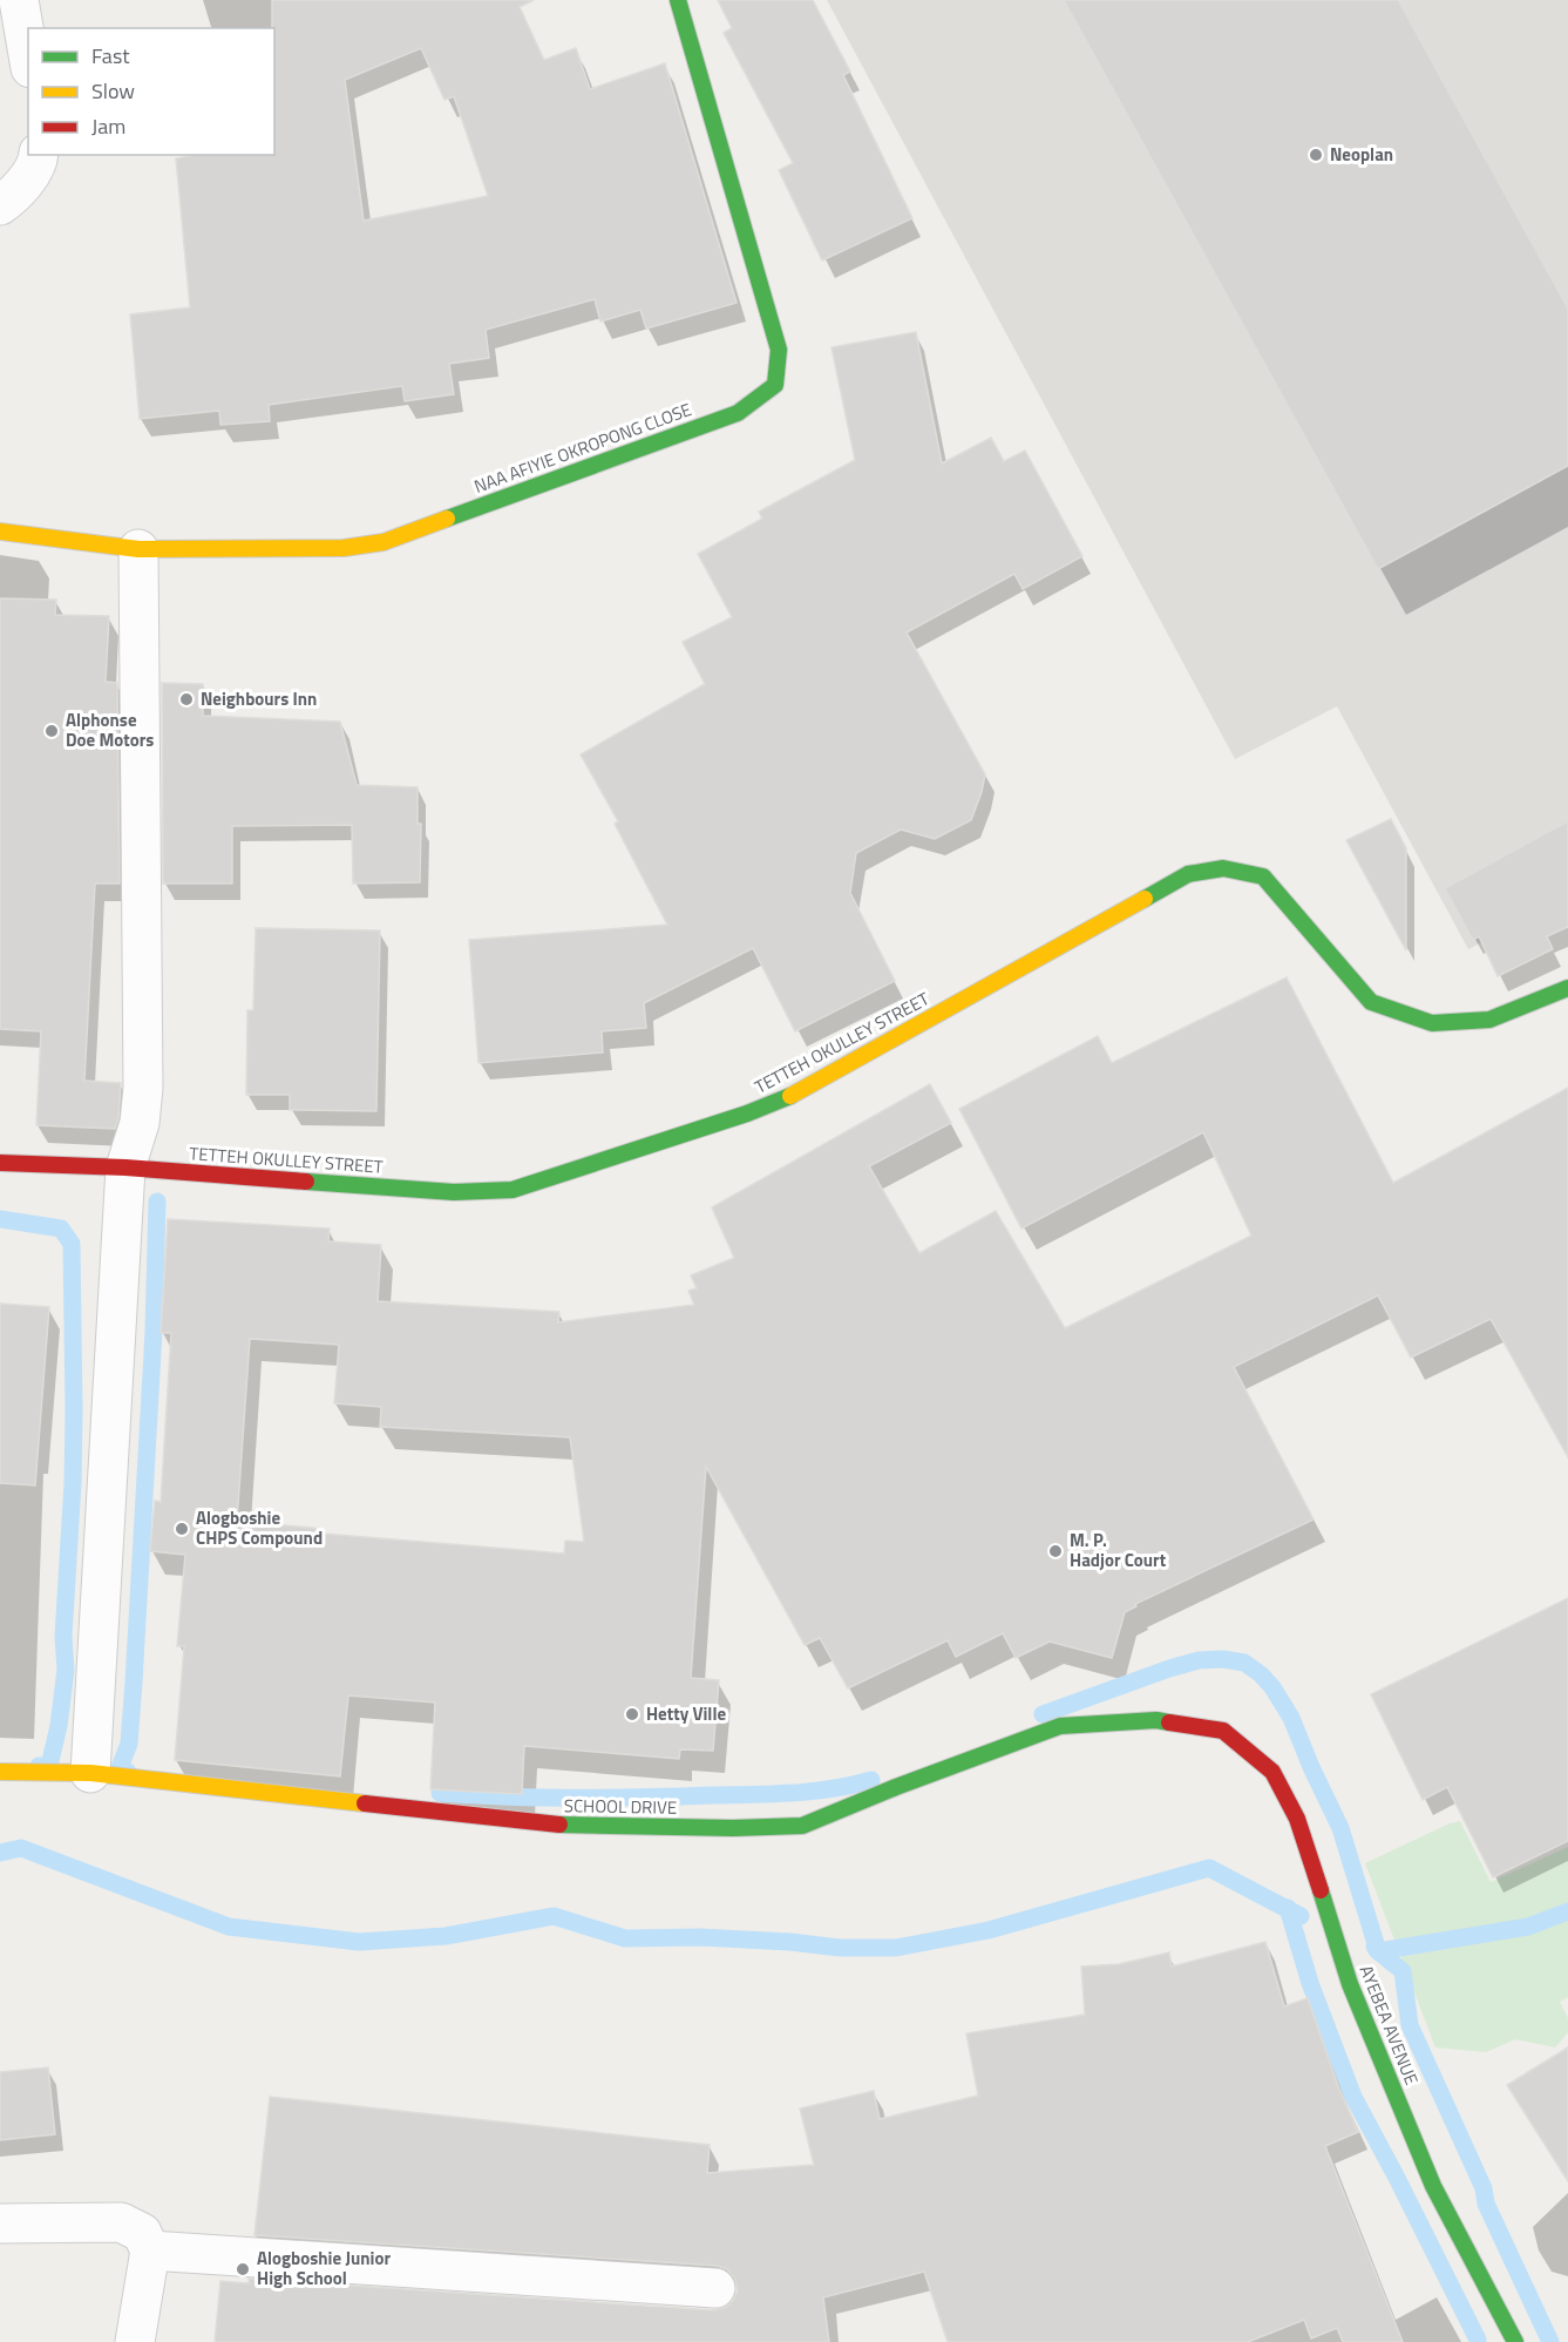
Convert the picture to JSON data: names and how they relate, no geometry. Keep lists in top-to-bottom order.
{
  "streets": {
    "street": [
      "NAA AFIYIE OKROPONG CLOSE",
      "TETTEH OKULLEY STREET",
      "SCHOOL DRIVE",
      "AYEBEA AVENUE"
    ]
  },
  "crossings": [
    ["SCHOOL DRIVE", "AYEBEA AVENUE"]
  ],
  "places": [
    "Neoplan",
    "Neighbours Inn",
    "Alphonse Doe Motors",
    "Alogboshie CHPS Compound",
    "M. P. Hadjor Court",
    "Hetty Ville",
    "Alogboshie Junior High School"
  ],
  "legend": ["Fast", "Slow", "Jam"]
}
